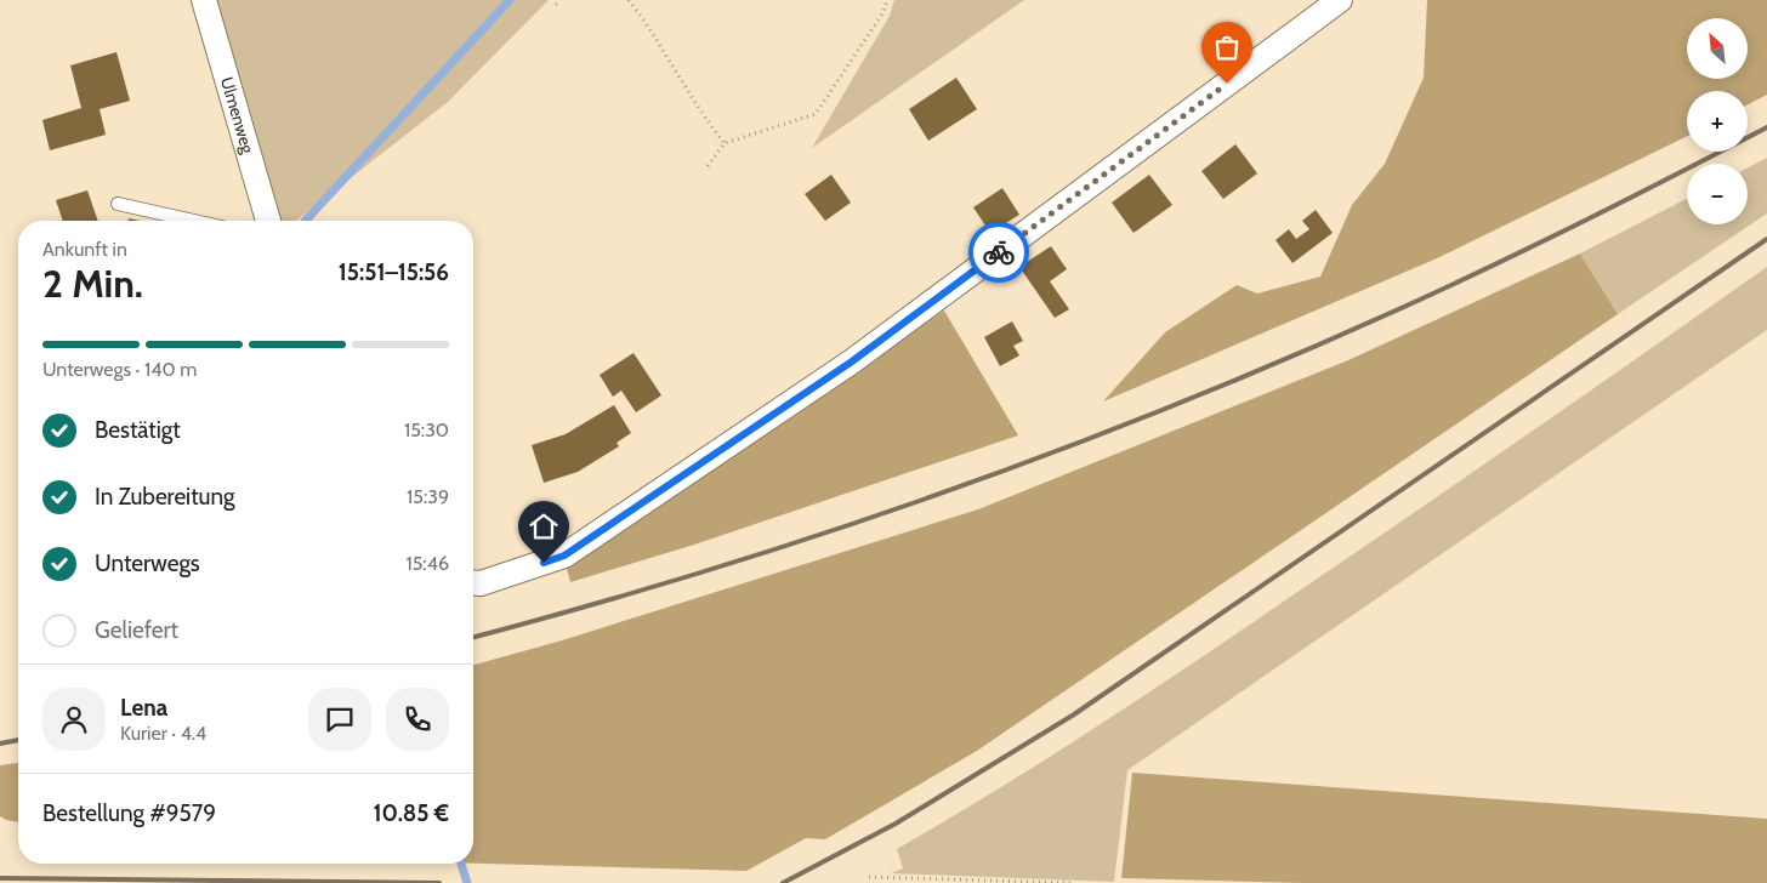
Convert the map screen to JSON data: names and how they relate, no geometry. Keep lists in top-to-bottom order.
{
  "streets": {
    "street": ["Ulmenweg"]
  },
  "north": "top left",
  "page": {
    "map_buttons": ["+", "−"],
    "heading": ["2 Min.", "Ankunft in", "15:51–15:56"],
    "panel": [
      "Lena",
      "Kurier · 4.4",
      "Bestellung #9579",
      "10.85 €"
    ],
    "bar": "Unterwegs · 140 m",
    "list": [
      ["Bestätigt", "15:30"],
      ["In Zubereitung", "15:39"],
      ["Unterwegs", "15:46"],
      "Geliefert"
    ]
  }
}
